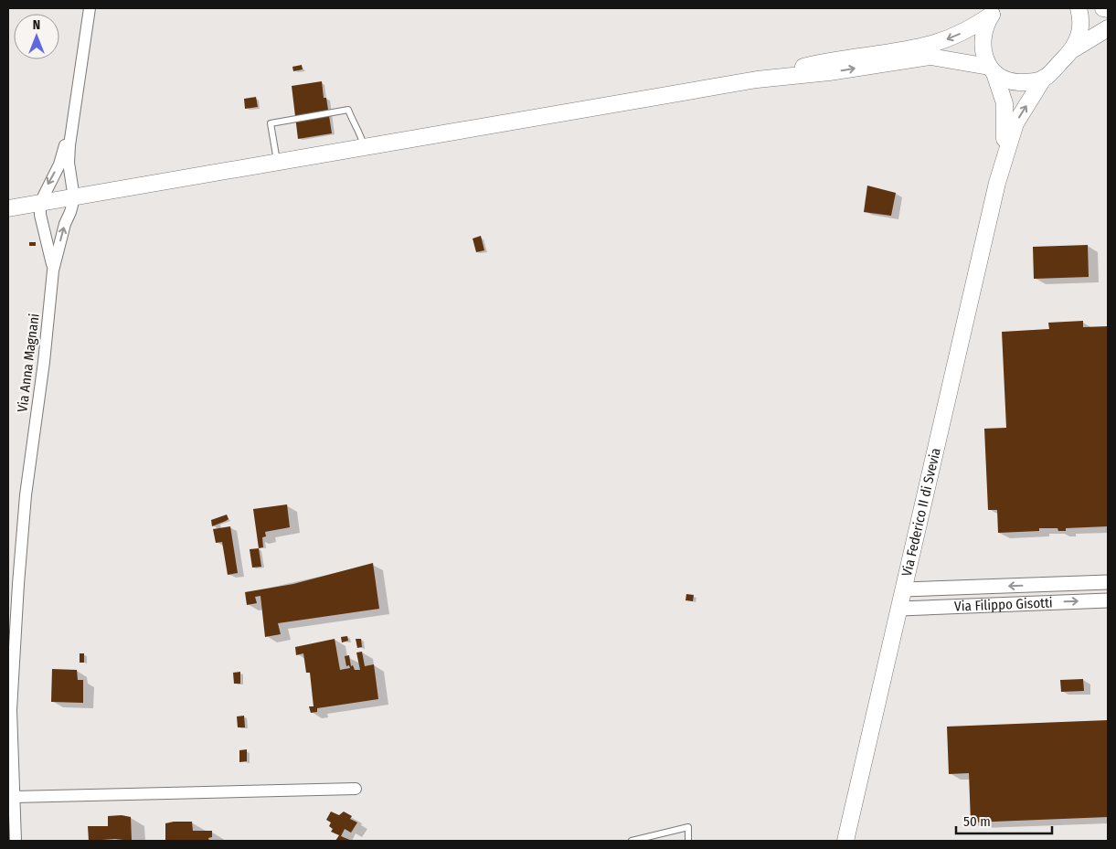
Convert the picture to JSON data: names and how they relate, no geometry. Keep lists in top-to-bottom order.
{
  "streets": {
    "main road": ["Via Federico II di Svevia"],
    "street": ["Via Anna Magnani", "Via Filippo Gisotti"]
  },
  "crossings": [
    ["Via Federico II di Svevia", "Via Filippo Gisotti"]
  ],
  "scale_bar": "50 m",
  "north": "top"
}
